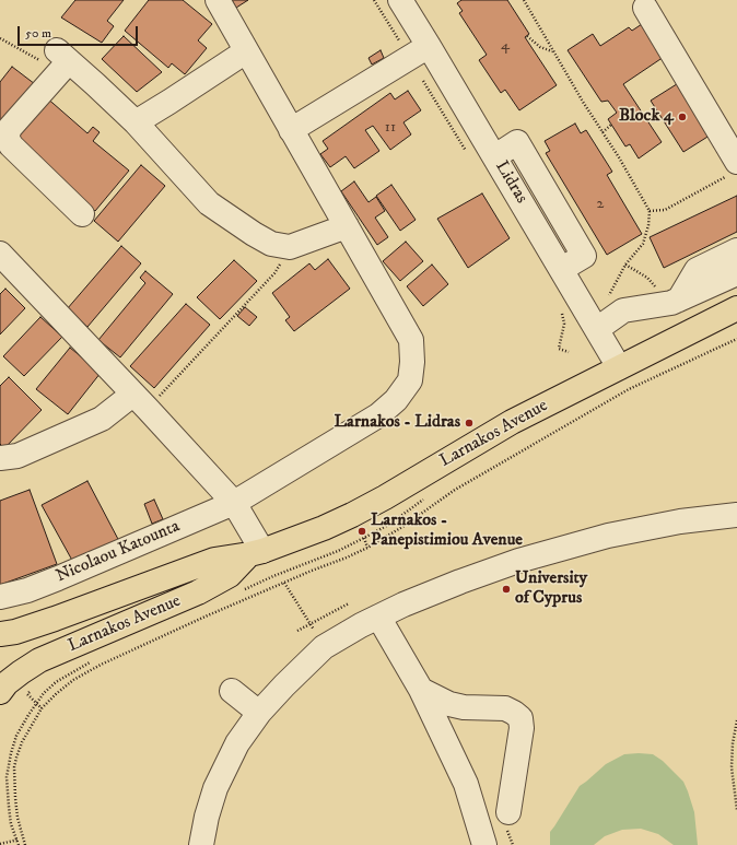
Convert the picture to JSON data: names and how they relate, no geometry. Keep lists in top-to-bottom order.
{
  "streets": {
    "main road": ["Larnakos Avenue"],
    "street": ["Lidras", "Nicolaou Katounta"]
  },
  "crossings": [
    ["Lidras", "Larnakos Avenue"]
  ],
  "places": [
    "Block 4",
    "Larnakos - Lidras",
    "Larnakos - Panepistimiou Avenue",
    "University of Cyprus"
  ],
  "house_numbers": ["4", "11", "2"],
  "scale_bar": "50 m"
}
